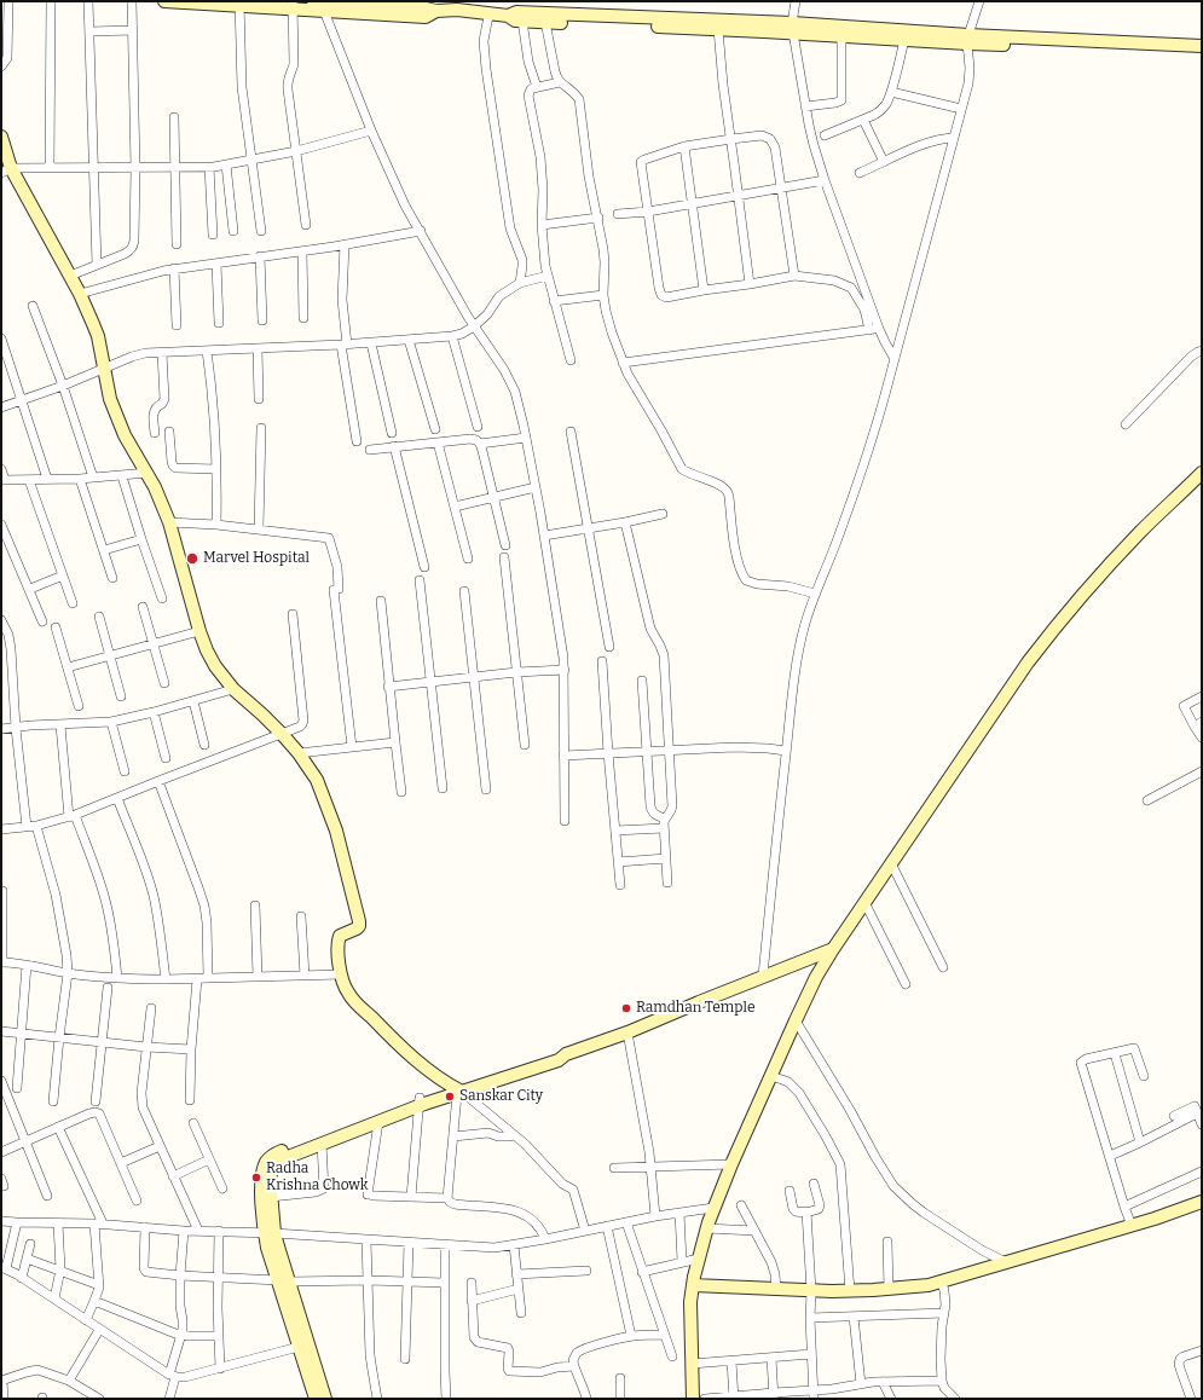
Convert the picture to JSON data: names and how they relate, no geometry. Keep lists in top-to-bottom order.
{
  "places": [
    "Marvel Hospital",
    "Ramdhan Temple",
    "Sanskar City",
    "Radha Krishna Chowk"
  ]
}
